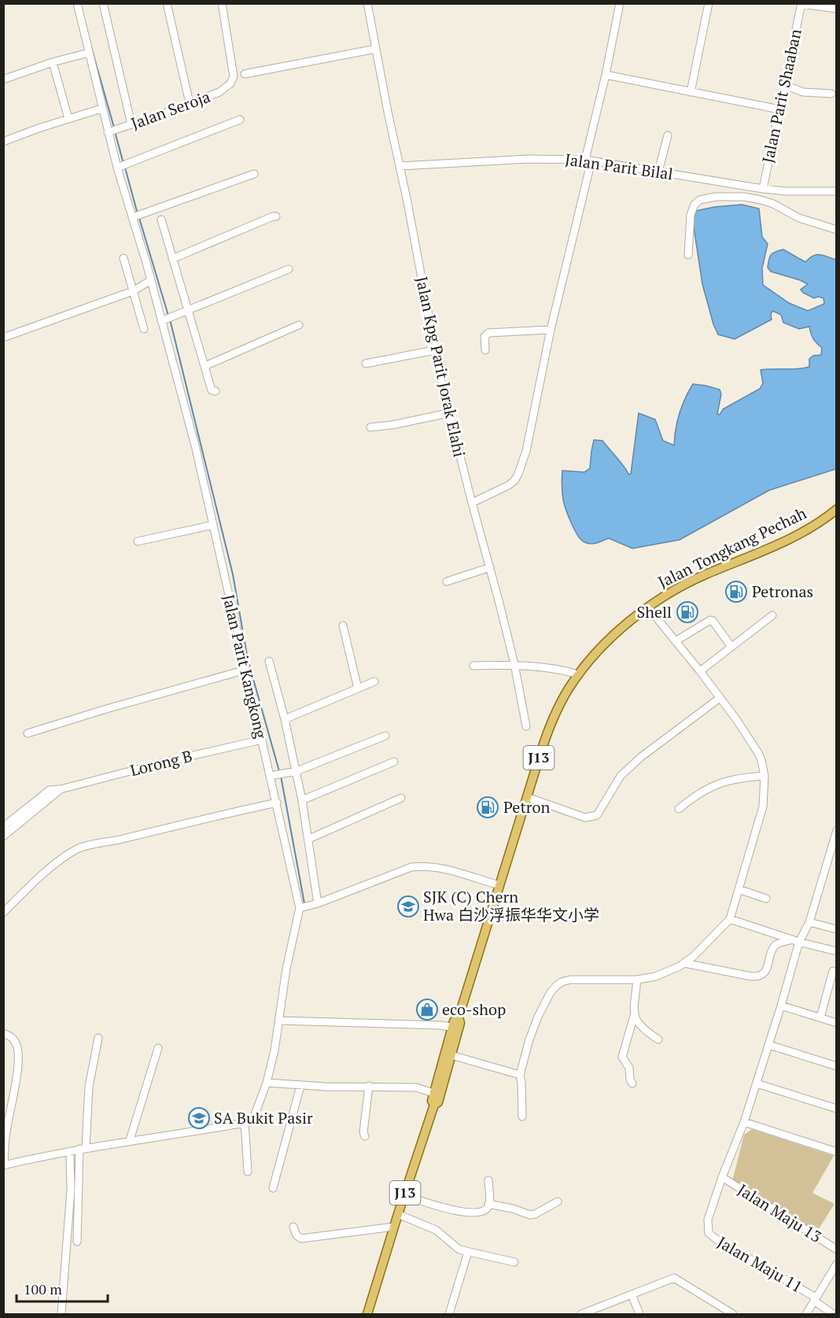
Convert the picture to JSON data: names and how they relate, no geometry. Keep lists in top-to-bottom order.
{
  "streets": {
    "main road": ["Jalan Tongkang Pechah", "J13"],
    "street": [
      "Jalan Parit Shaaban",
      "Jalan Seroja",
      "Jalan Parit Bilal",
      "Jalan Kpg Parit Jorak Elahi",
      "Jalan Parit Kangkong",
      "Lorong B",
      "Jalan Maju 13",
      "Jalan Maju 11"
    ]
  },
  "crossings": [
    ["Jalan Parit Shaaban", "Jalan Parit Bilal"],
    ["Jalan Seroja", "Jalan Parit Kangkong"],
    ["Jalan Parit Bilal", "Jalan Kpg Parit Jorak Elahi"],
    ["Jalan Parit Kangkong", "Lorong B"],
    ["Jalan Maju 13", "Jalan Maju 11"]
  ],
  "places": {
    "fuel station": ["Petronas", "Shell", "Petron"],
    "school or university": ["SJK (C) Chern Hwa 白沙浮振华华文小学", "SA Bukit Pasir"],
    "shop": ["eco-shop"]
  },
  "scale_bar": "100 m"
}
